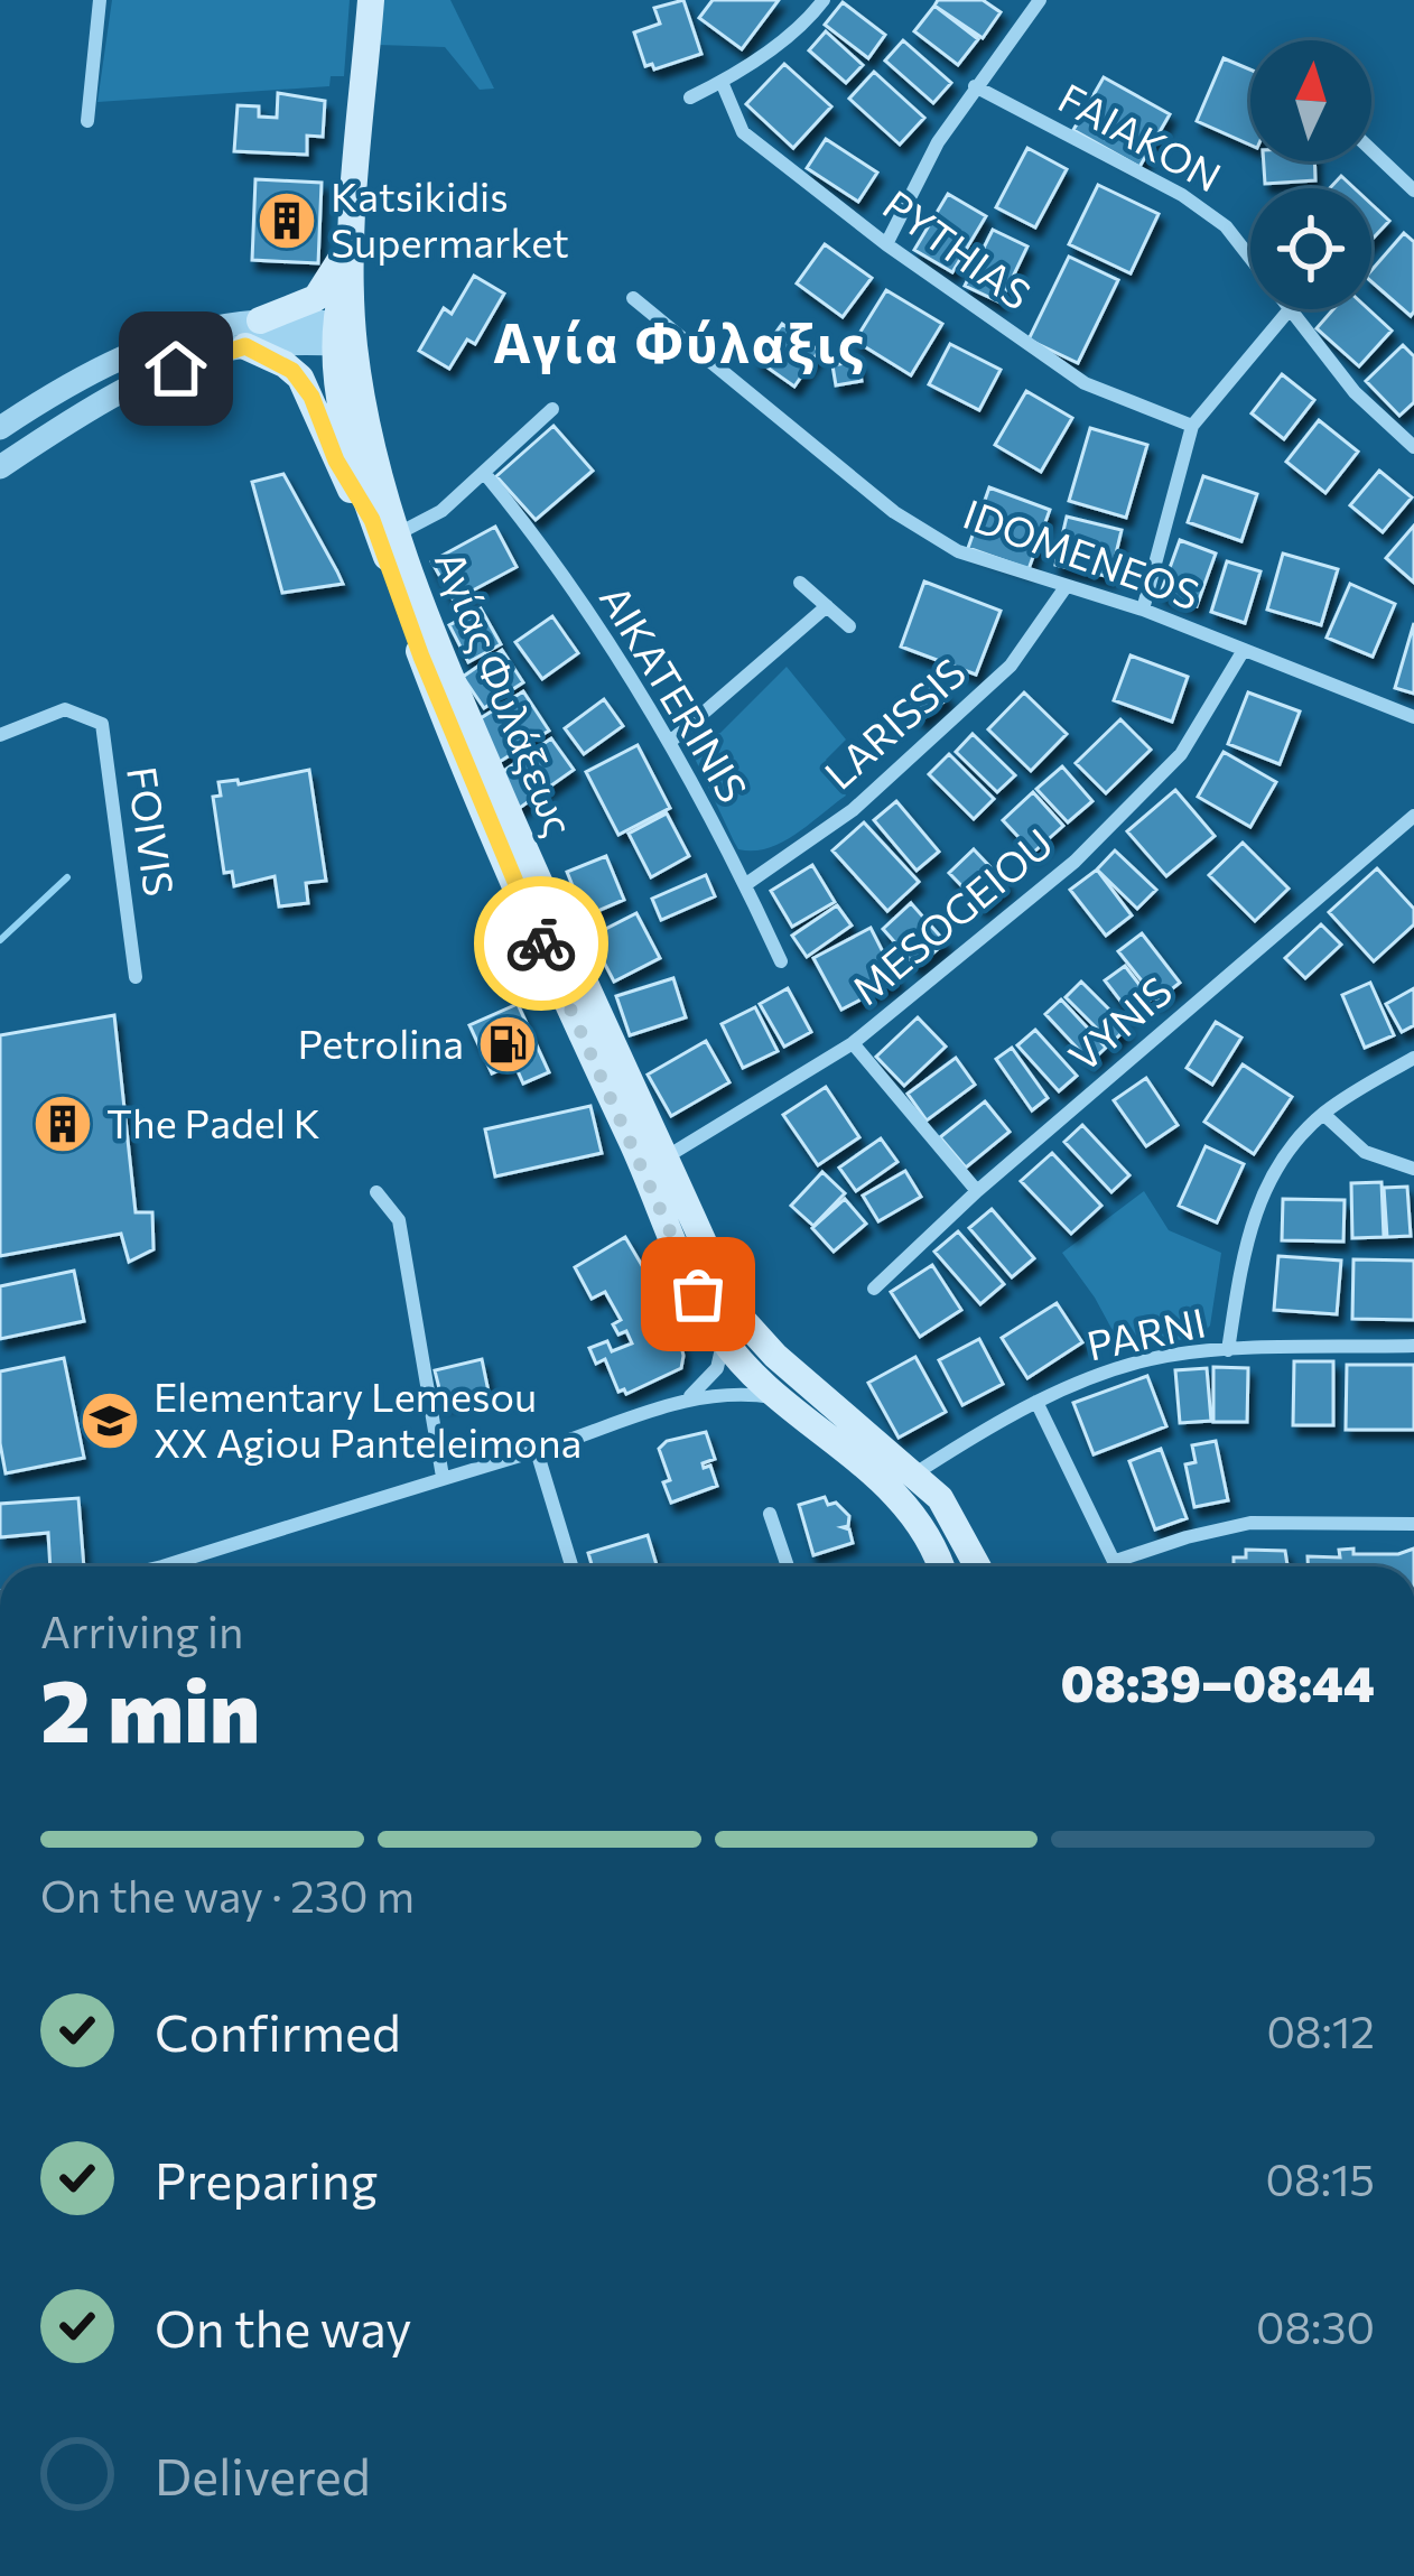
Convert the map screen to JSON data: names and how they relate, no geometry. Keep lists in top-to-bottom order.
{
  "streets": {
    "main road": ["Αγίας Φυλάξεως"],
    "street": [
      "FAIAKON",
      "PYTHIAS",
      "IDOMENEOS",
      "AIKATERINIS",
      "LARISSIS",
      "FOIVIS",
      "MESOGEIOU",
      "VYNIS",
      "PARNI"
    ]
  },
  "crossings": [
    ["IDOMENEOS", "LARISSIS"],
    ["IDOMENEOS", "MESOGEIOU"],
    ["Αγίας Φυλάξεως", "MESOGEIOU"],
    ["Αγίας Φυλάξεως", "PARNI"],
    ["AIKATERINIS", "LARISSIS"]
  ],
  "districts": ["Αγία Φύλαξις"],
  "places": {
    "building": ["Katsikidis Supermarket", "The Padel K"],
    "fuel station": ["Petrolina"],
    "school or university": ["Elementary Lemesou XX Agiou Panteleimona"]
  },
  "north": "top",
  "page": {
    "heading": ["2 min", "Arriving in", "08:39–08:44"],
    "bar": "On the way · 230 m",
    "list": [
      ["Confirmed", "08:12"],
      ["Preparing", "08:15"],
      ["On the way", "08:30"],
      "Delivered"
    ]
  }
}
